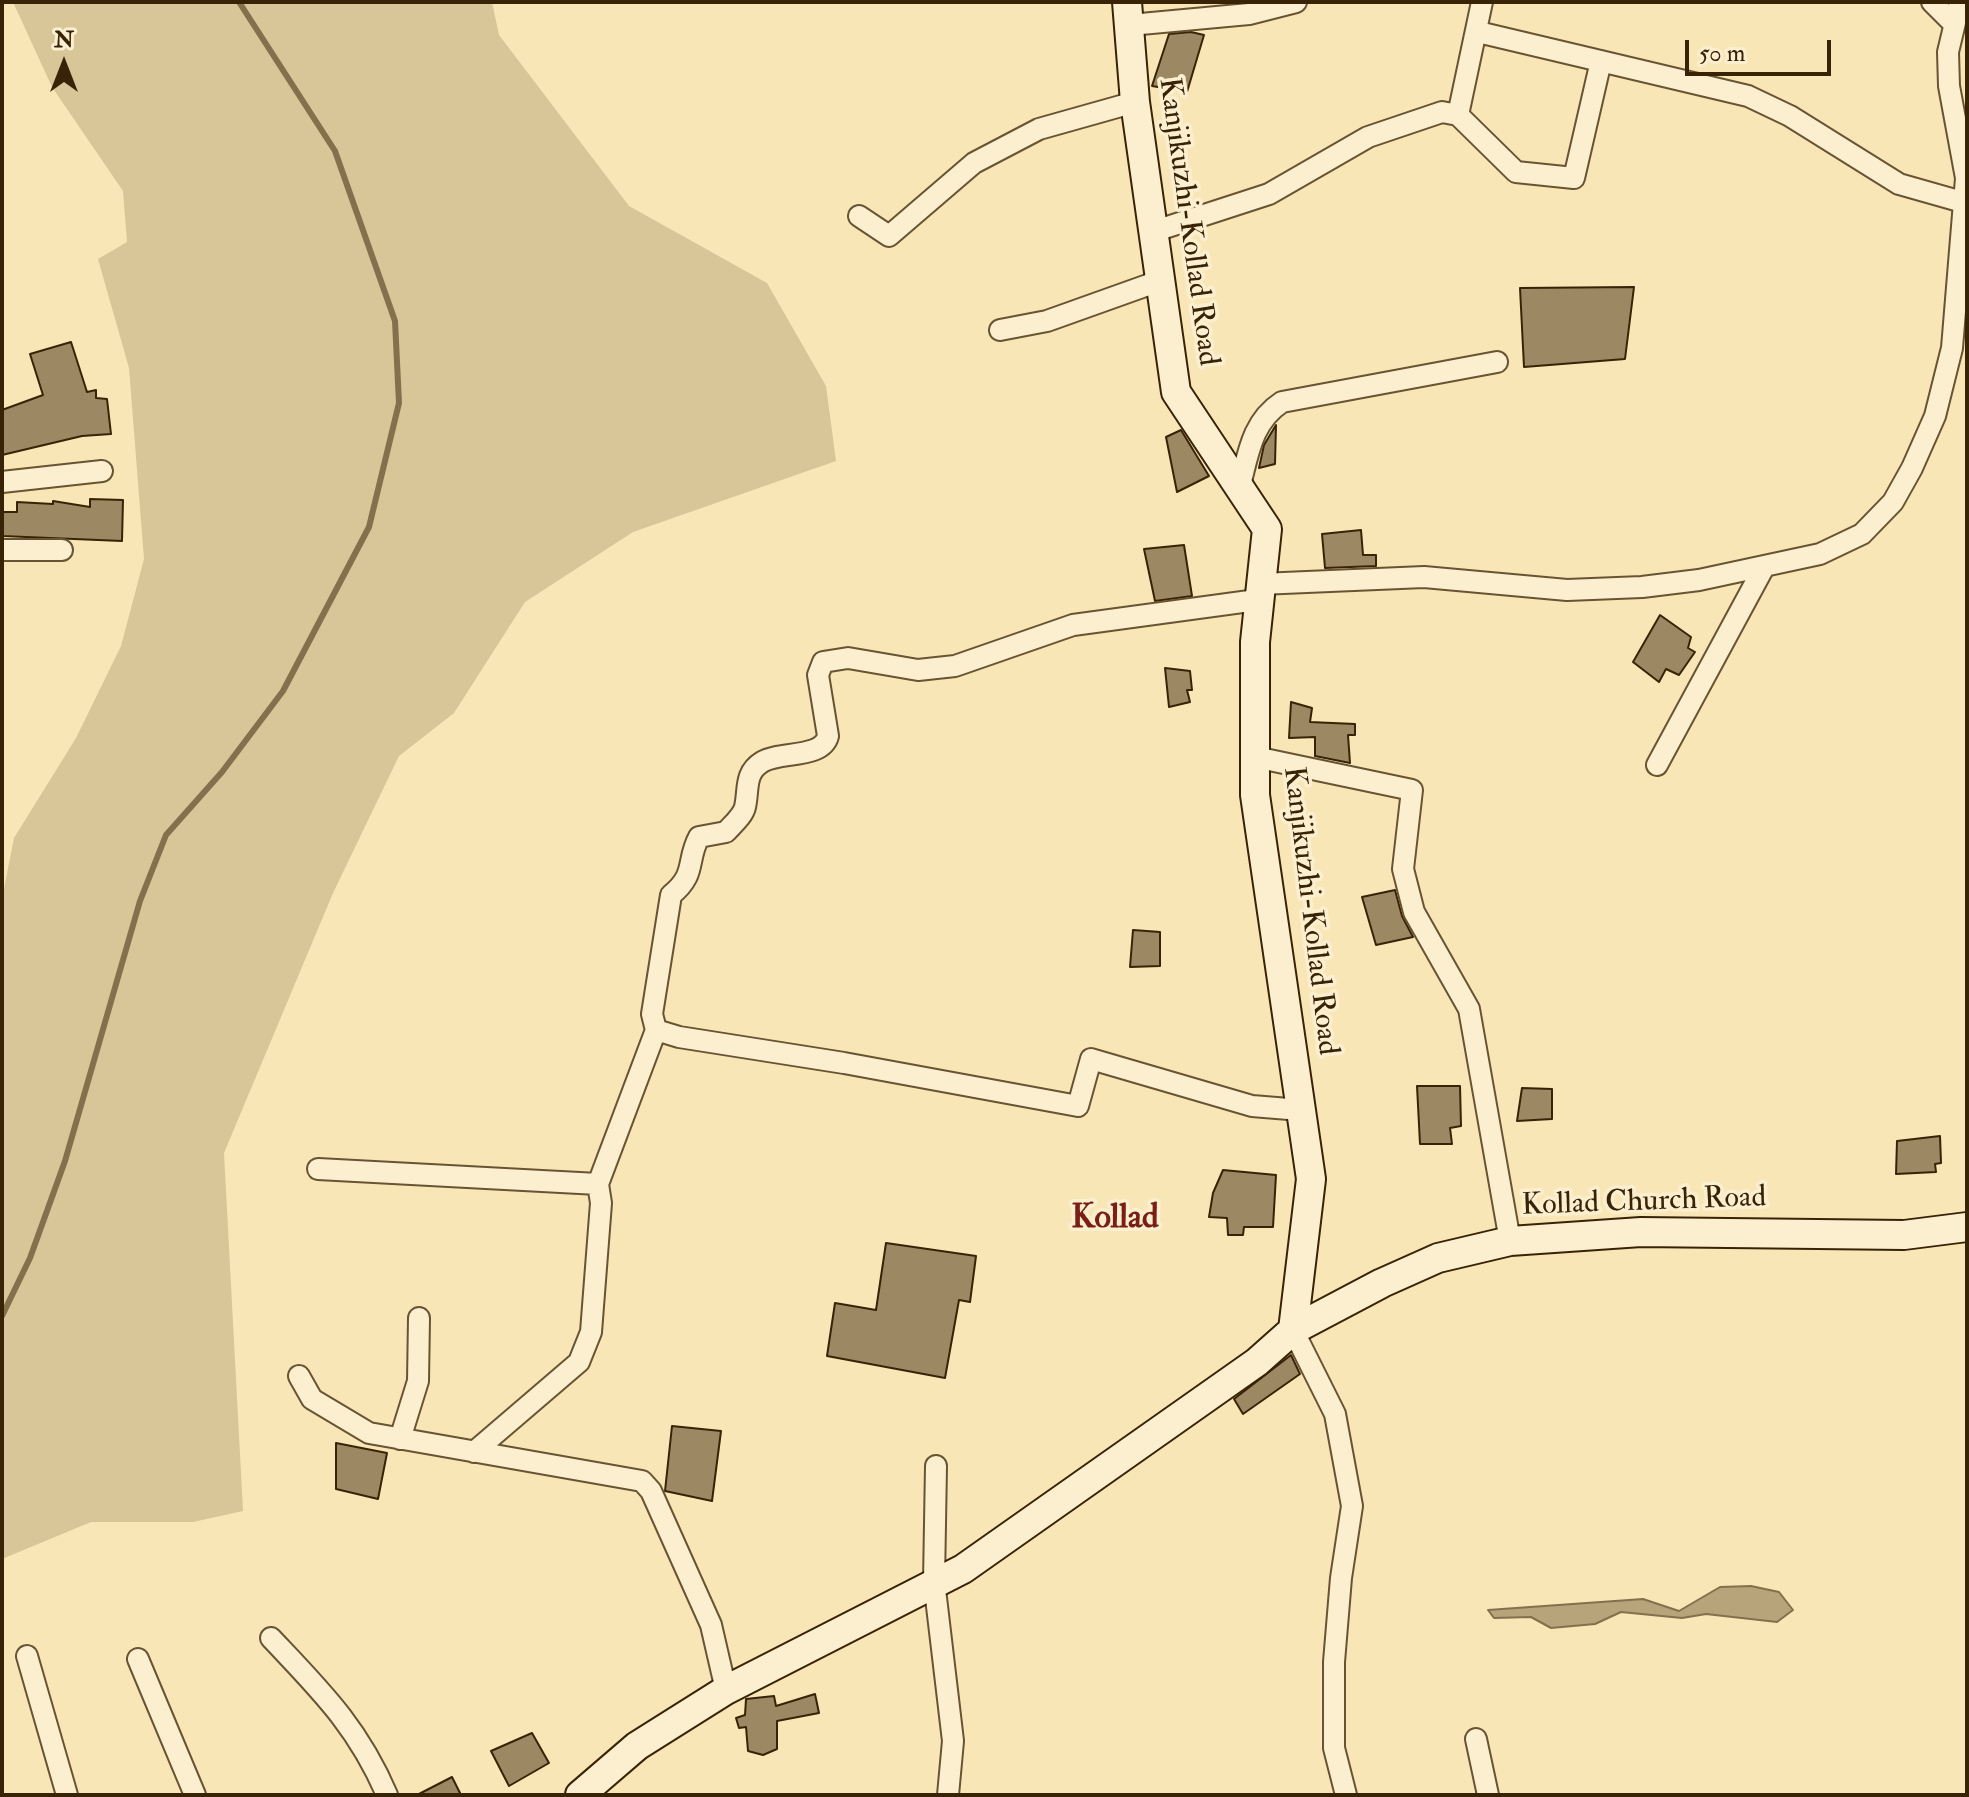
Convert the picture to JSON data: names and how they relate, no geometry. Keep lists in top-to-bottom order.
{
  "streets": {
    "main road": ["Kanjikuzhi-Kollad Road", "Kollad Church Road"]
  },
  "crossings": [
    ["Kanjikuzhi-Kollad Road", "Kollad Church Road"]
  ],
  "districts": ["Kollad"],
  "scale_bar": "50 m",
  "north": "top"
}
